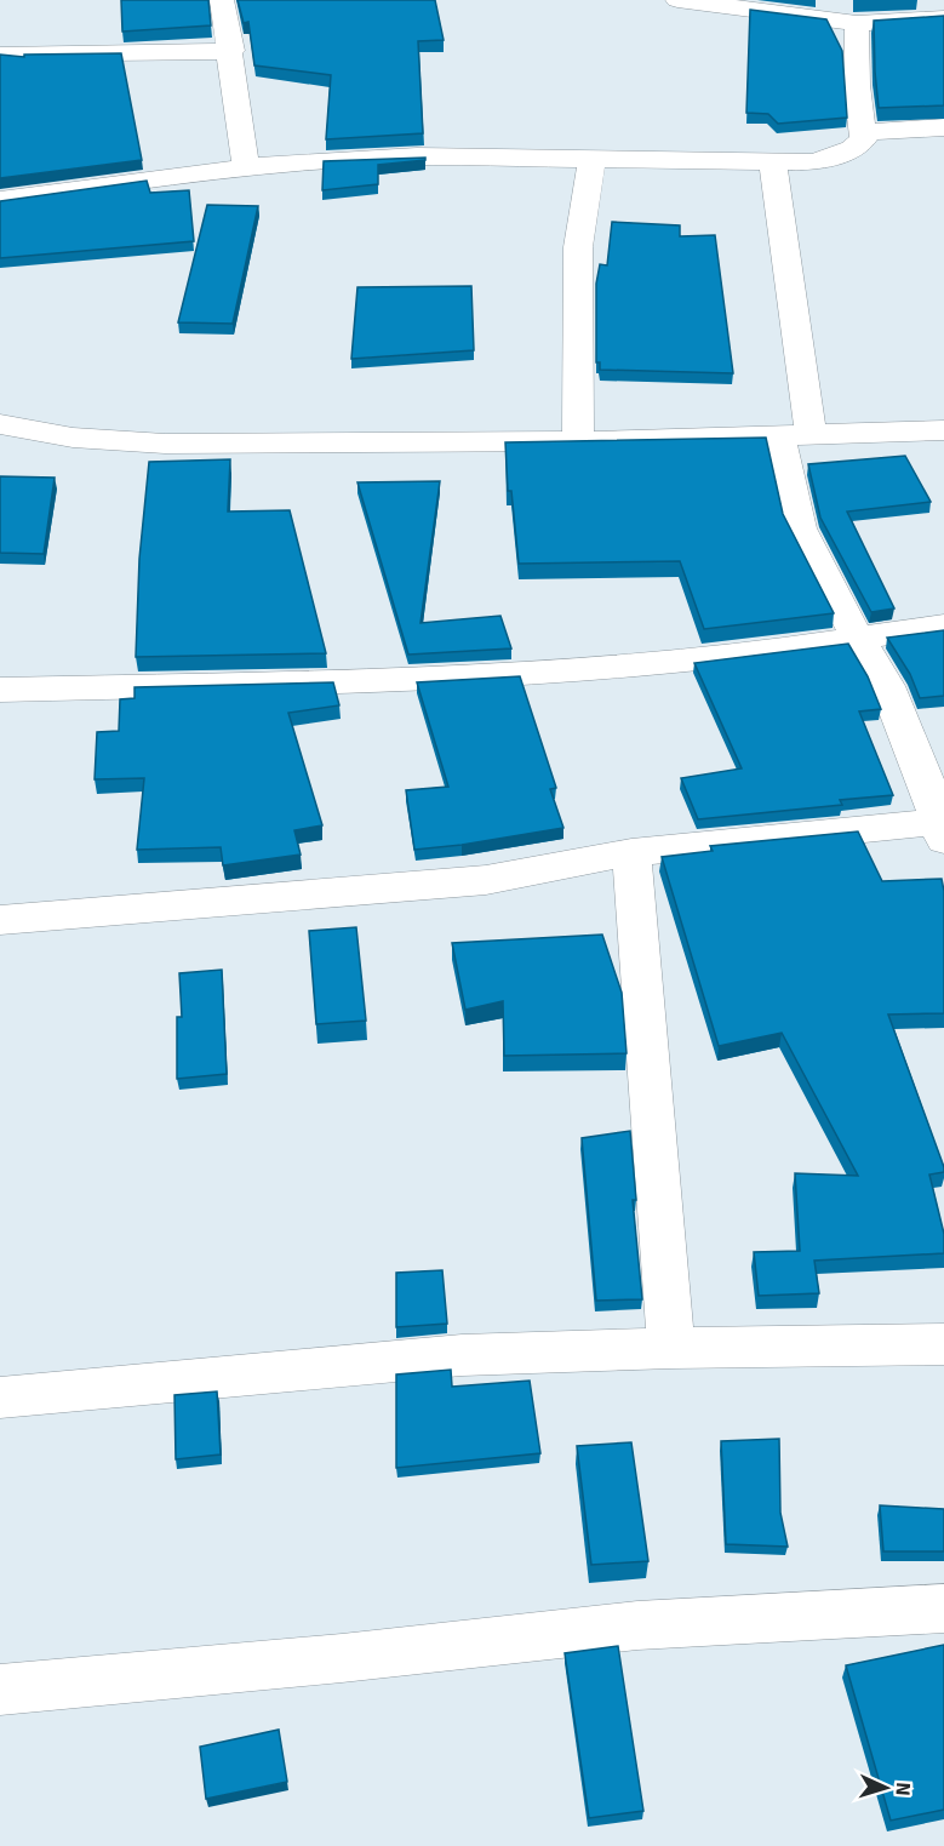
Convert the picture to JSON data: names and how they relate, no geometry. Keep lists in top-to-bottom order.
{
  "north": "right"
}
